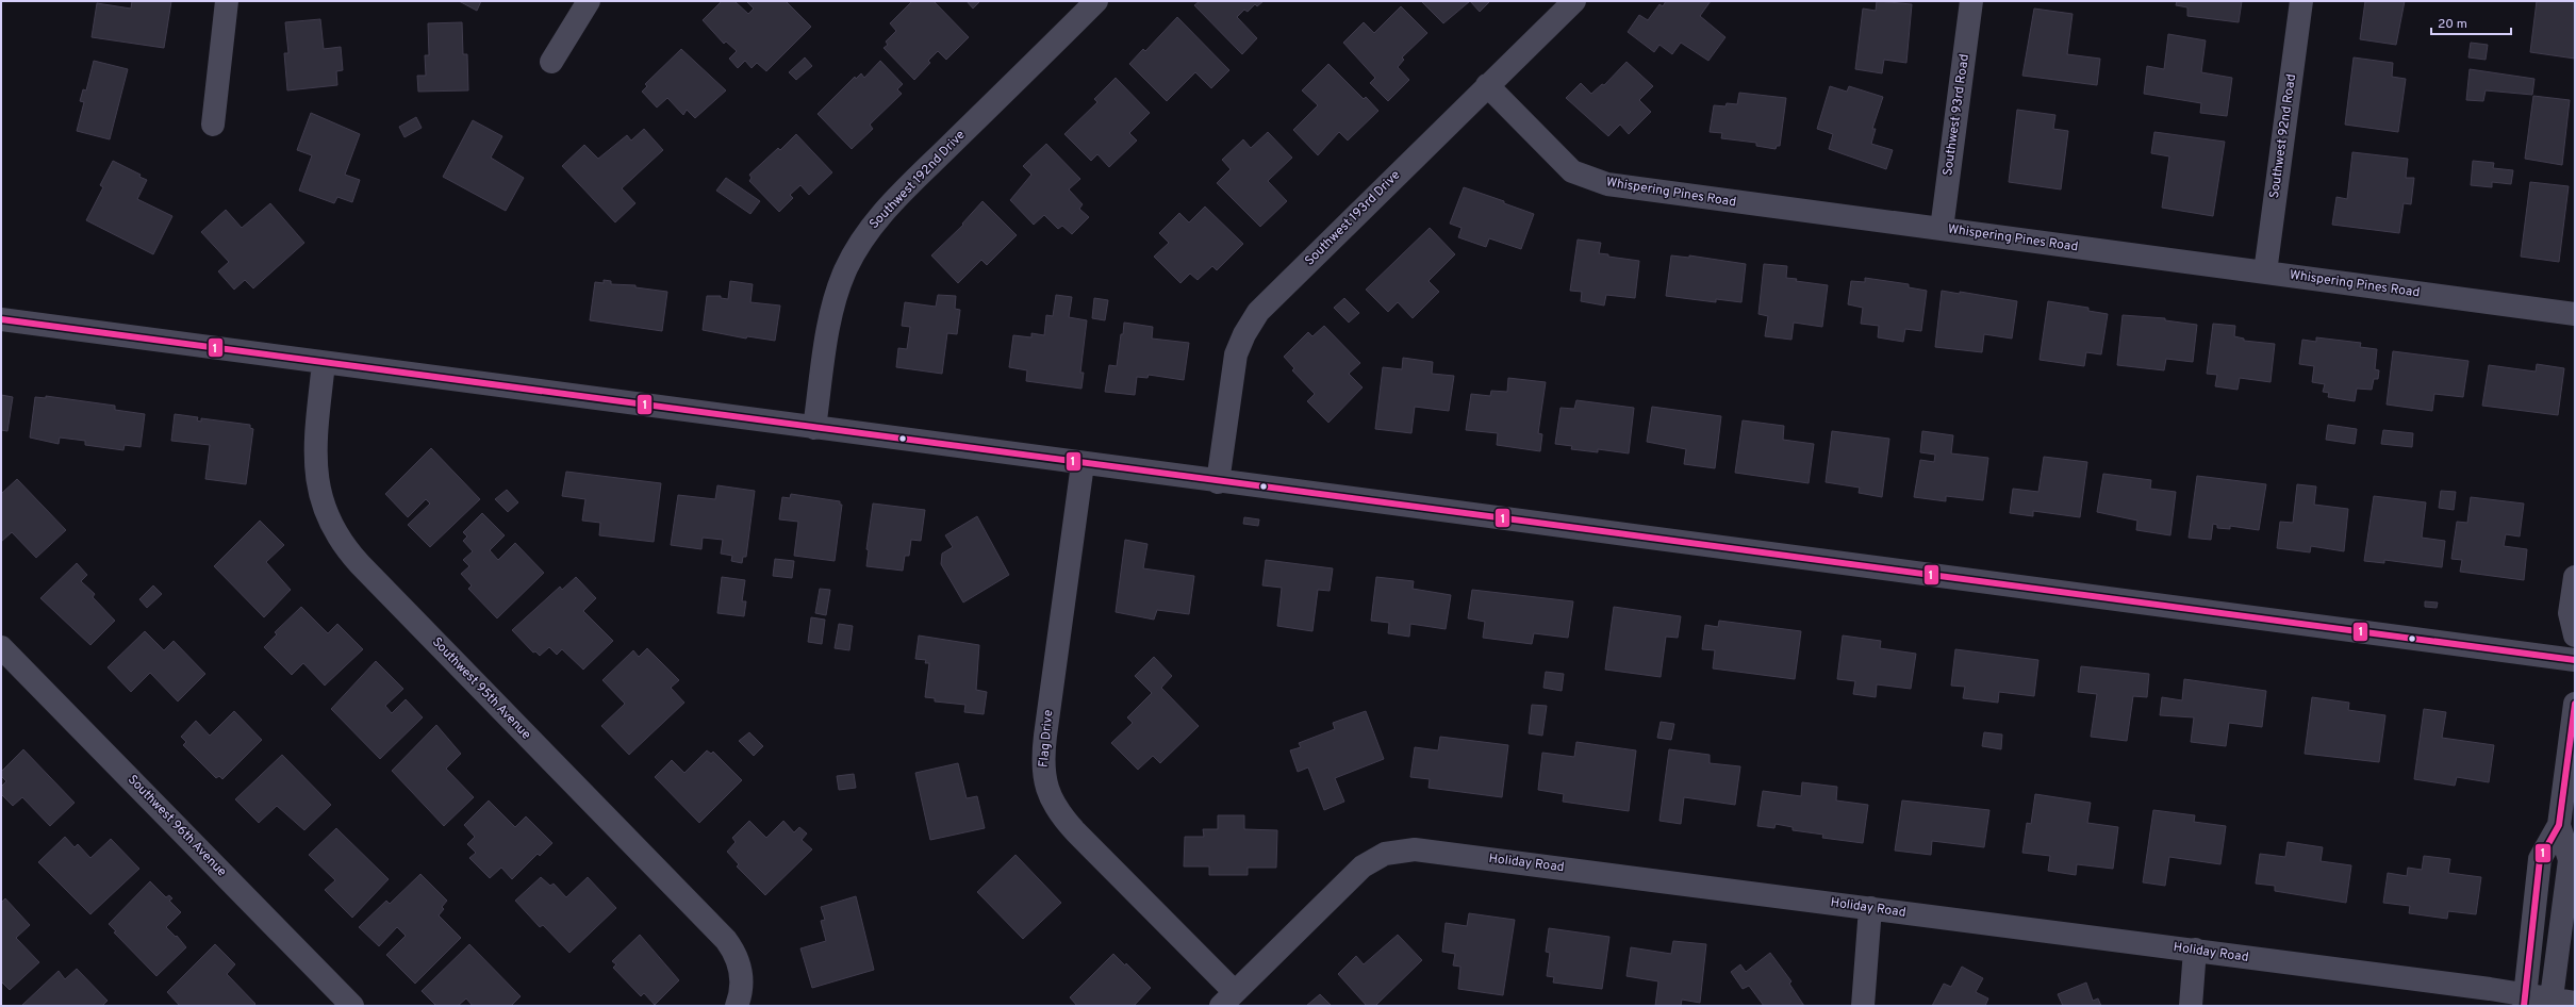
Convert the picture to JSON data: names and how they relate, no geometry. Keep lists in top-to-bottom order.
{
  "streets": {
    "street": [
      "Southwest 93rd Road",
      "Southwest 92nd Road",
      "Southwest 192nd Drive",
      "Whispering Pines Road",
      "Southwest 193rd Drive",
      "Southwest 95th Avenue",
      "Flag Drive",
      "Southwest 96th Avenue",
      "Holiday Road"
    ]
  },
  "crossings": [
    ["Southwest 93rd Road", "Whispering Pines Road"],
    ["Southwest 92nd Road", "Whispering Pines Road"],
    ["Whispering Pines Road", "Southwest 193rd Drive"],
    ["Flag Drive", "Holiday Road"]
  ],
  "lines": ["transit line 1"],
  "scale_bar": "20 m"
}
